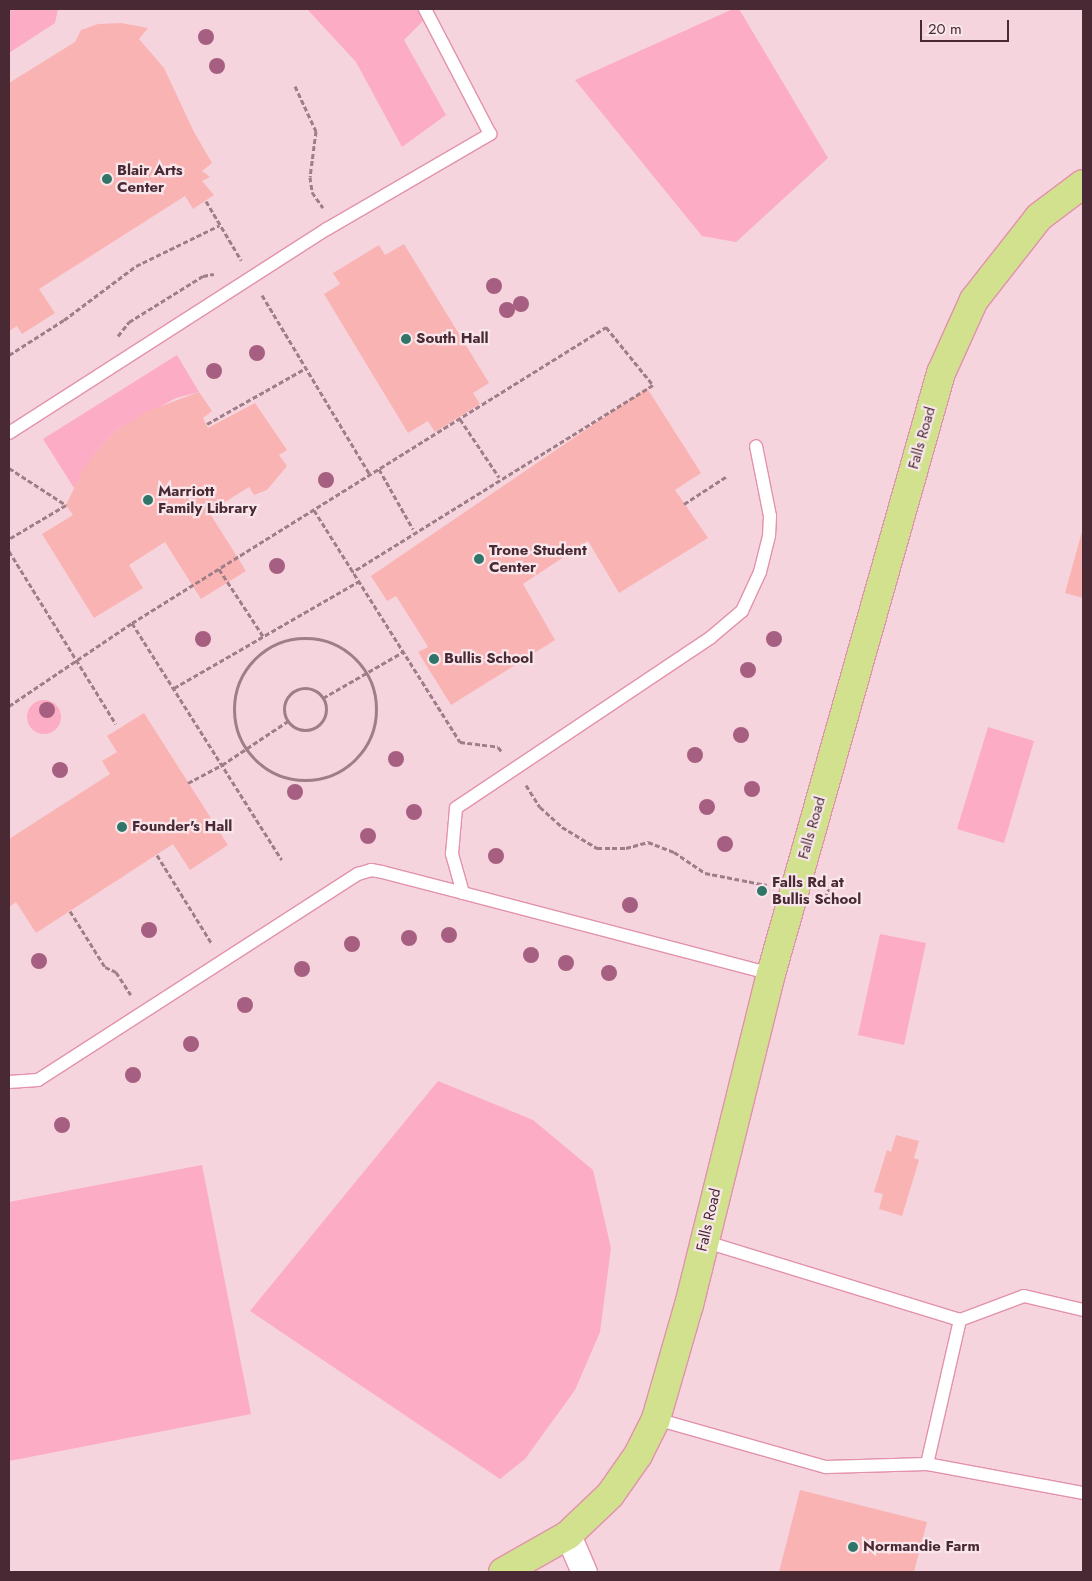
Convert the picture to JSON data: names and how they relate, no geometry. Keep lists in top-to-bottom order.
{
  "streets": {
    "main road": ["Falls Road"]
  },
  "places": [
    "Blair Arts Center",
    "South Hall",
    "Marriott Family Library",
    "Trone Student Center",
    "Bullis School",
    "Founder's Hall",
    "Falls Rd at Bullis School",
    "Normandie Farm"
  ],
  "scale_bar": "20 m"
}
